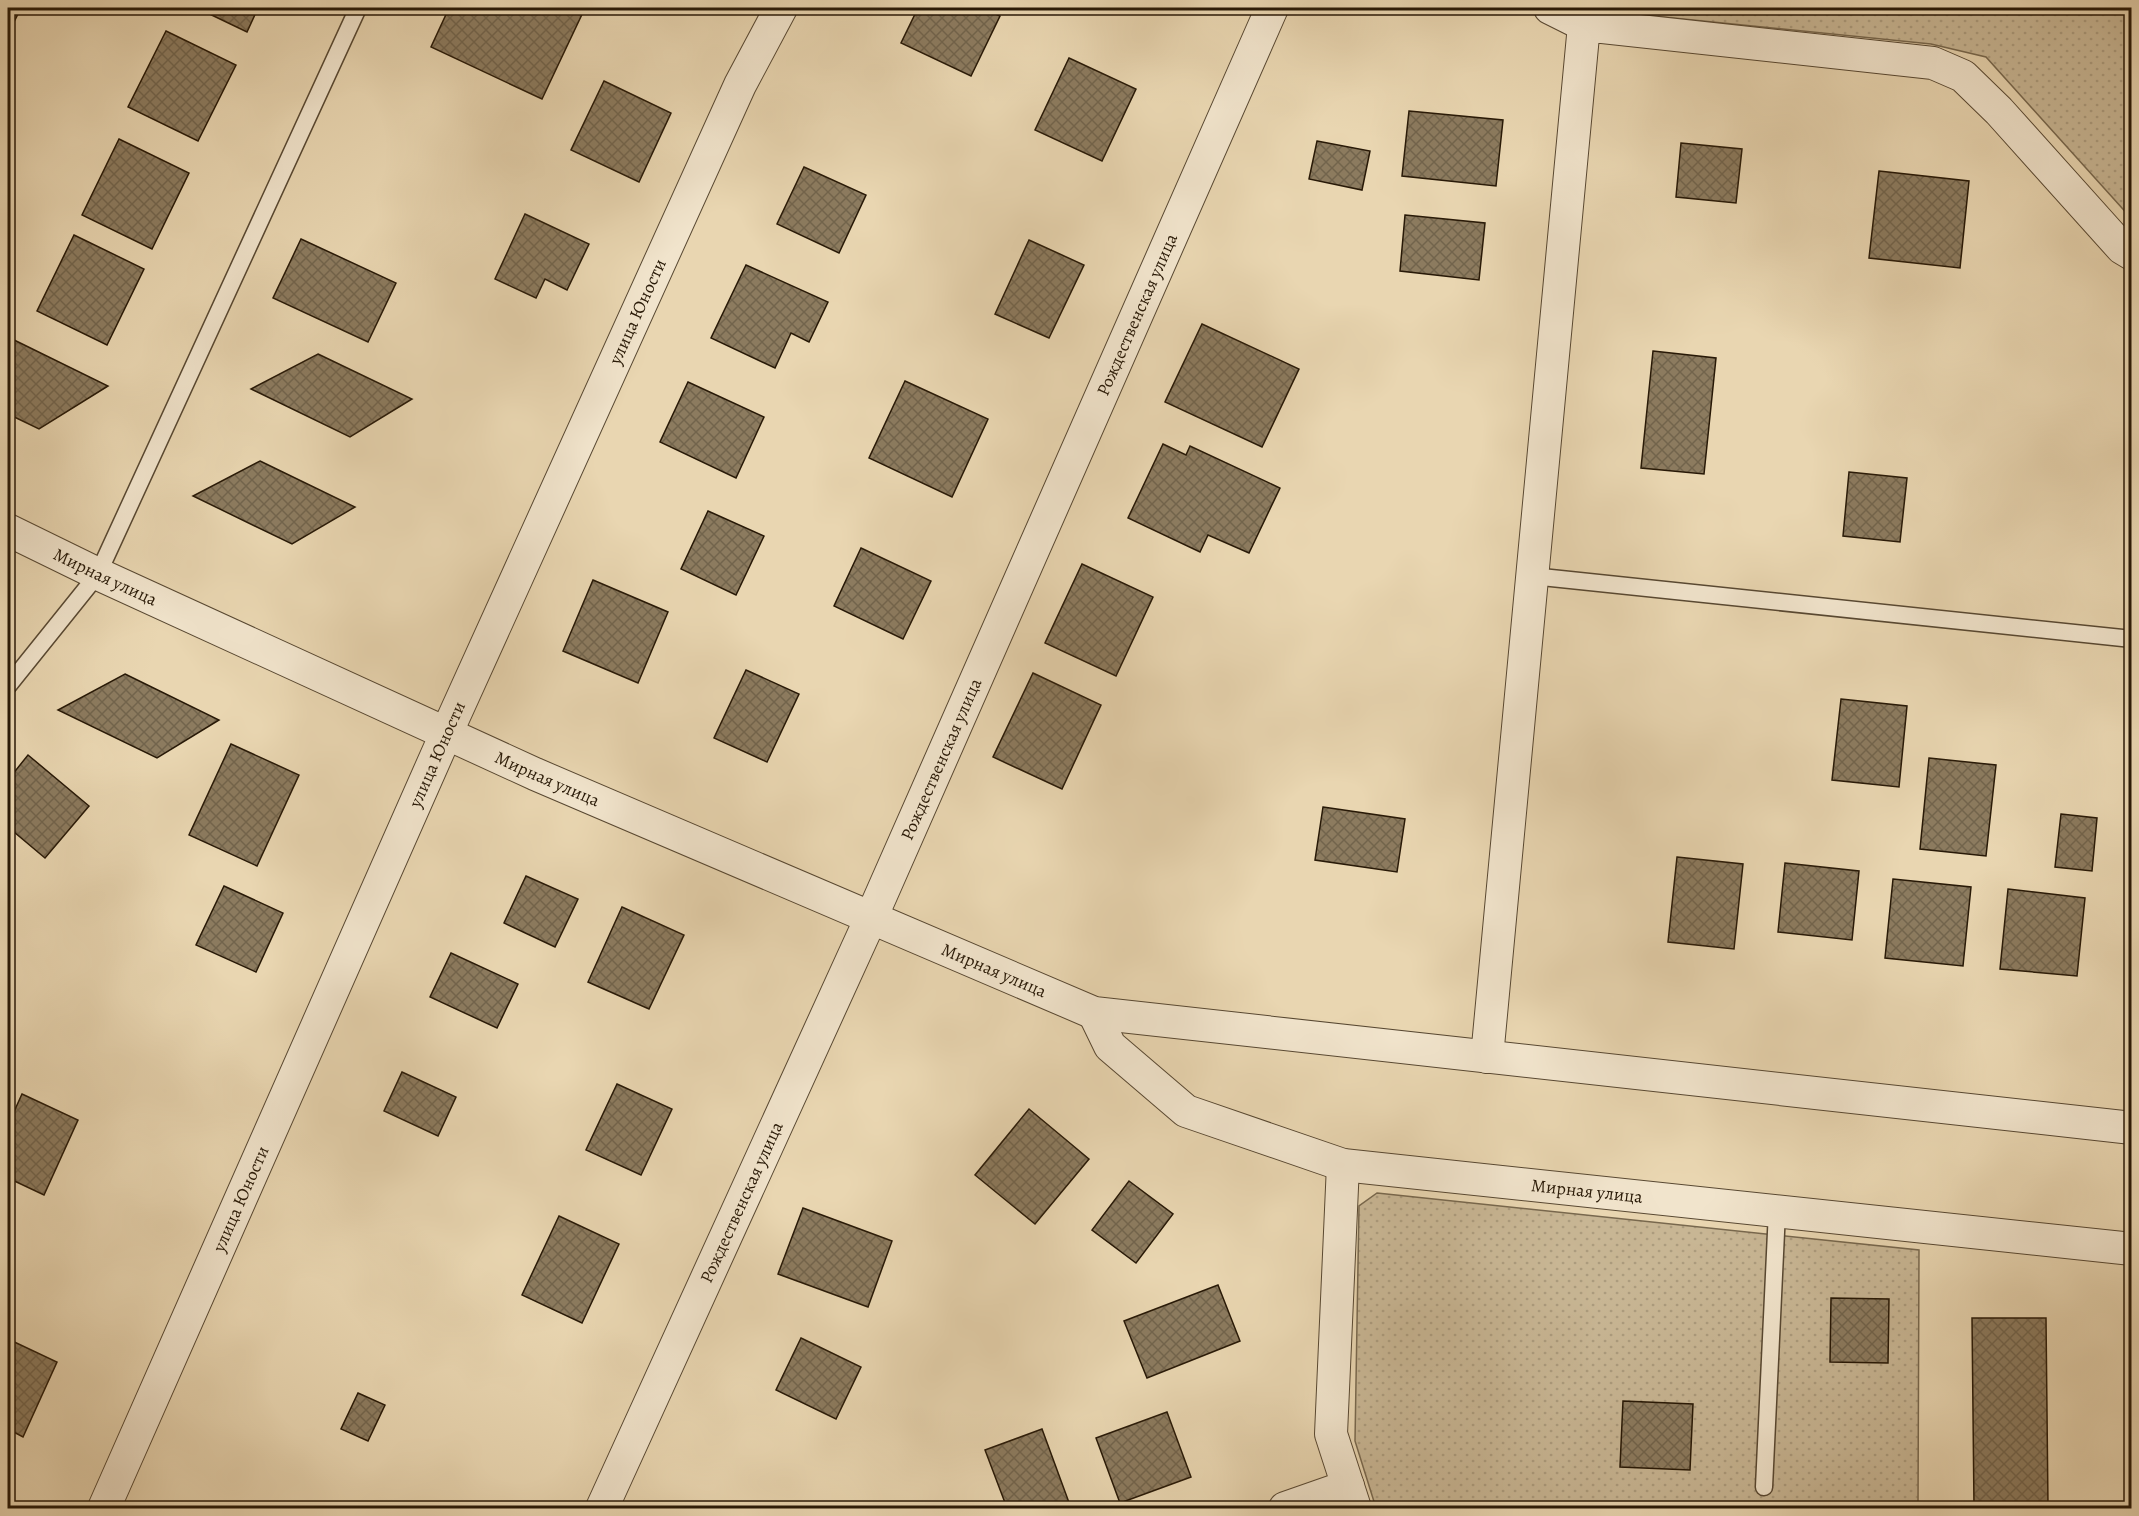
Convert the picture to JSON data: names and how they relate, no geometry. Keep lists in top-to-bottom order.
{
  "streets": {
    "street": ["улица Юности", "Рождественская улица", "Мирная улица"]
  },
  "crossings": [
    ["улица Юности", "Мирная улица"],
    ["Рождественская улица", "Мирная улица"]
  ]
}
